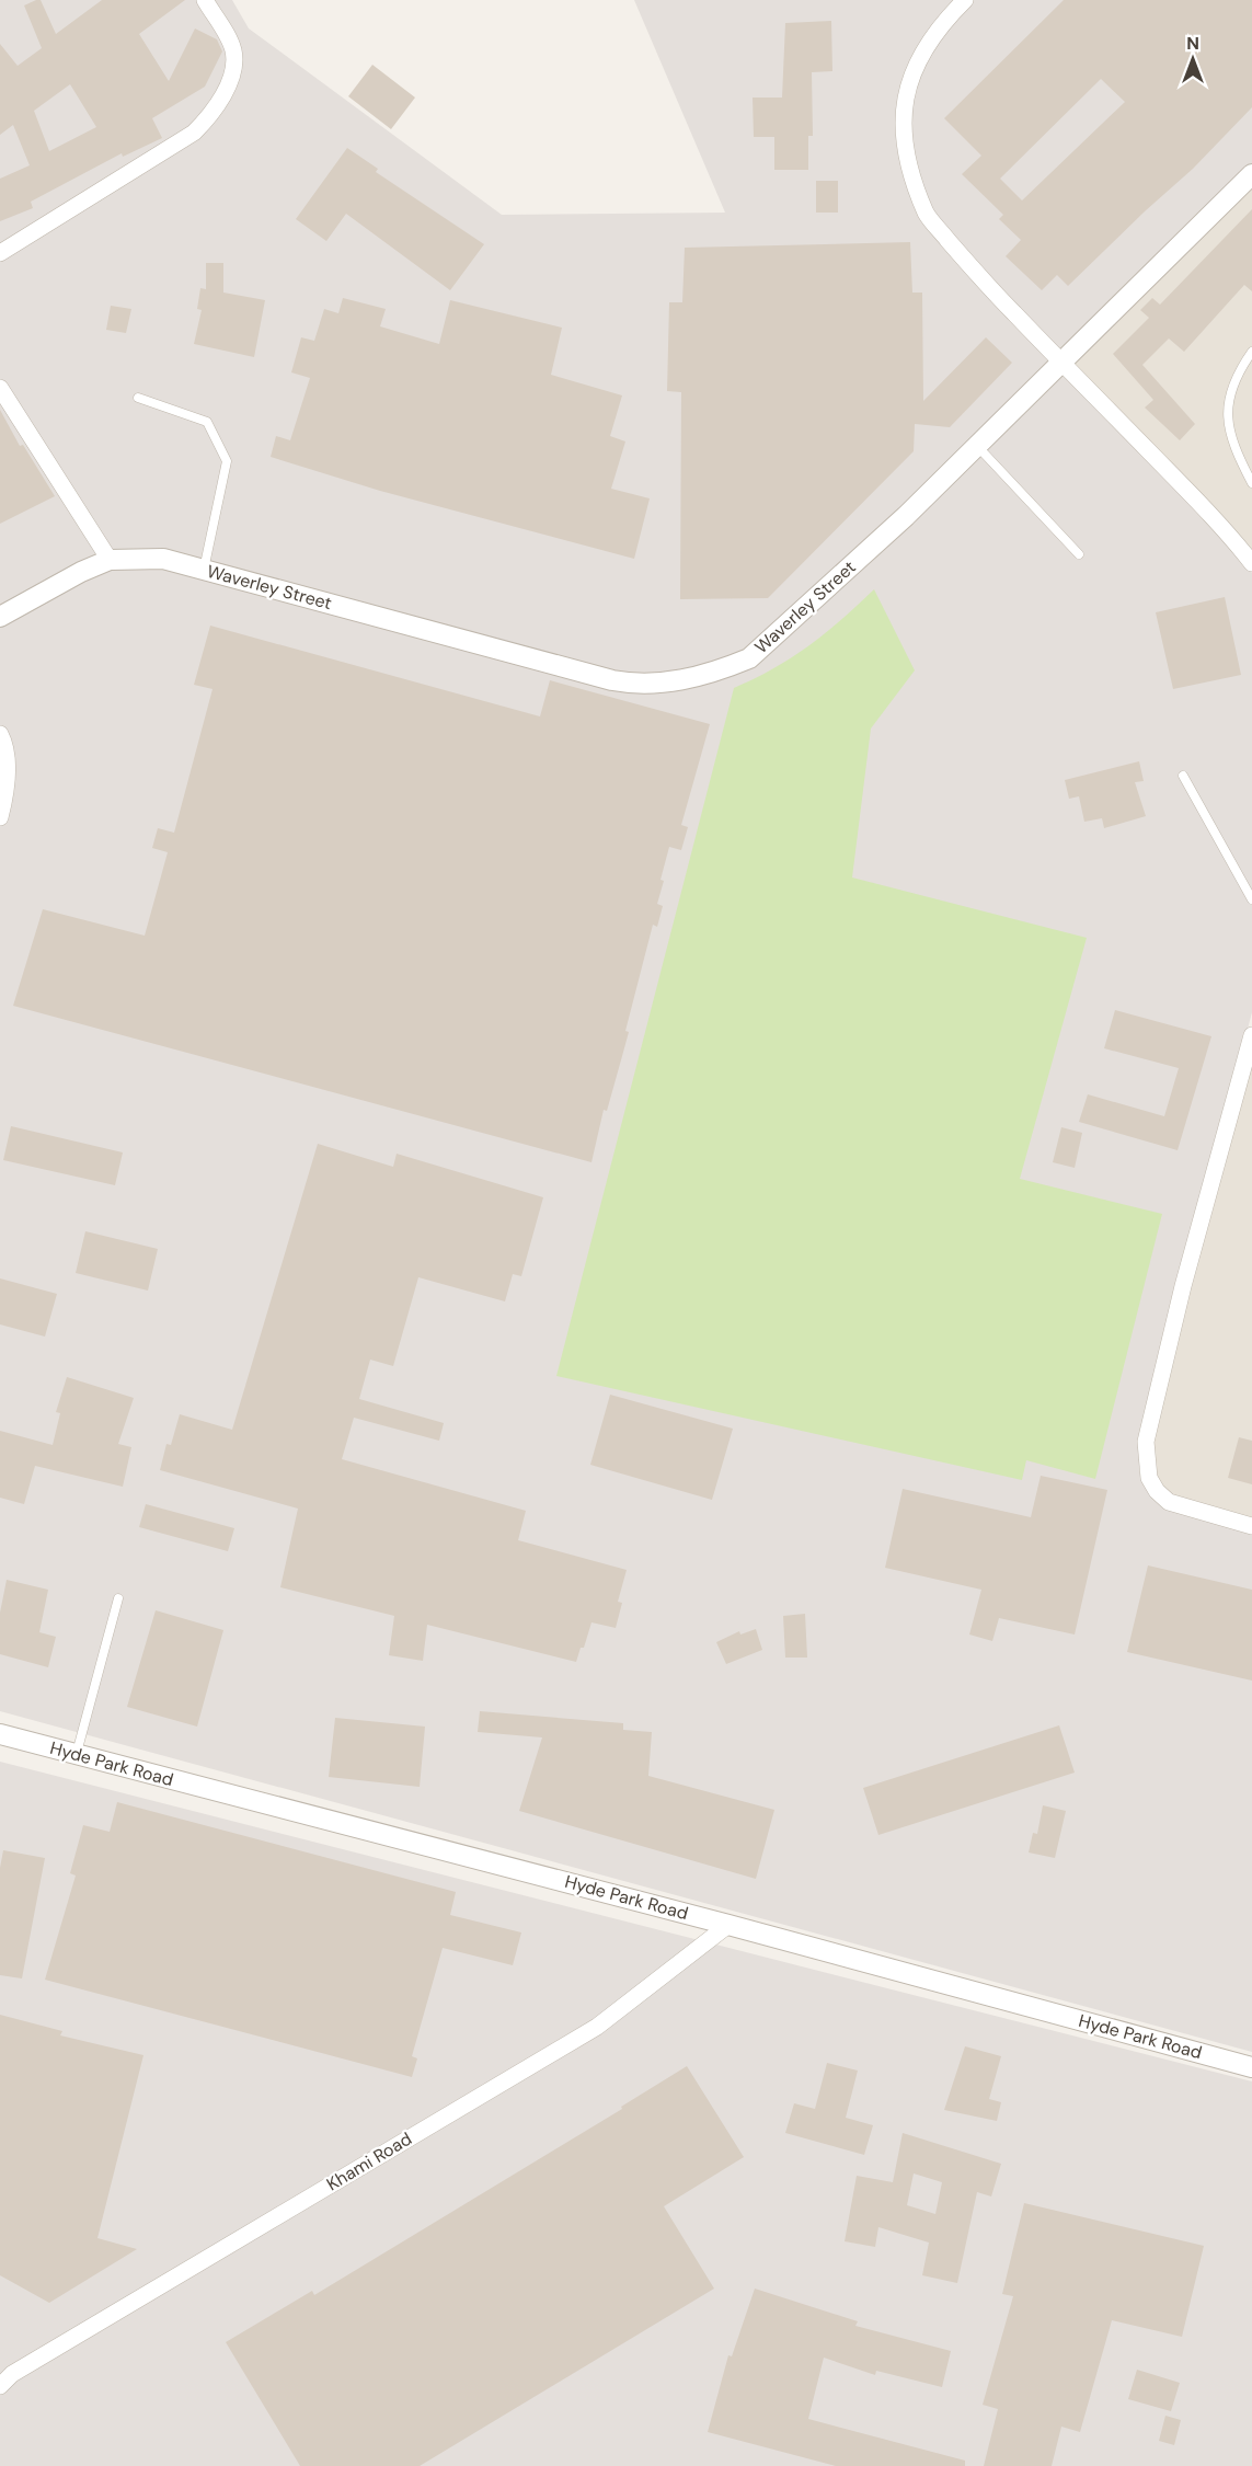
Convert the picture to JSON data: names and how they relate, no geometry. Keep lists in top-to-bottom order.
{
  "streets": {
    "street": ["Waverley Street", "Hyde Park Road", "Khami Road"]
  },
  "crossings": [
    ["Hyde Park Road", "Khami Road"]
  ],
  "north": "top"
}
